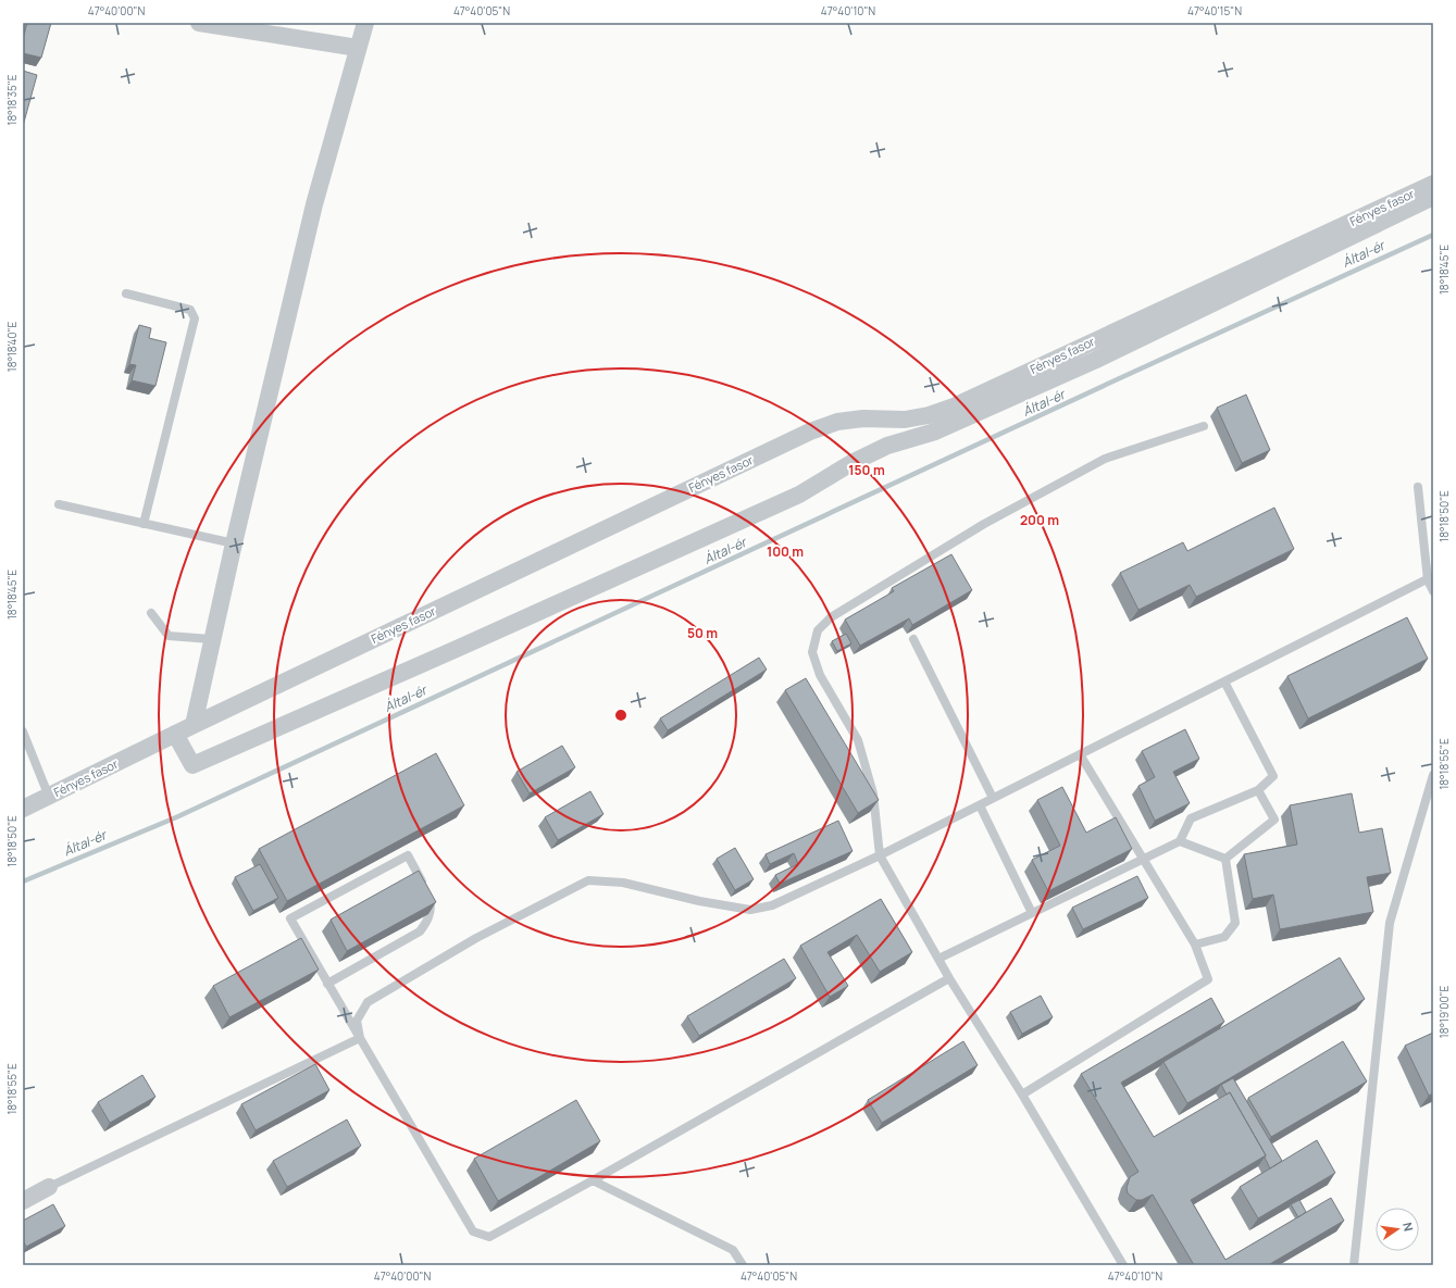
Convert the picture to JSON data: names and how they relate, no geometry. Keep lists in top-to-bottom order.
{
  "streets": {
    "street": ["Fényes fasor"]
  },
  "water": ["Által-ér"],
  "north": "right",
  "coordinates": [
    "47°40'00\"N",
    "47°40'05\"N",
    "47°40'10\"N",
    "47°40'15\"N",
    "18°18'35\"E",
    "18°18'45\"E",
    "18°18'40\"E",
    "18°18'50\"E",
    "18°18'55\"E",
    "18°19'00\"E"
  ],
  "rings": [
    "150 m",
    "200 m",
    "100 m",
    "50 m"
  ]
}
